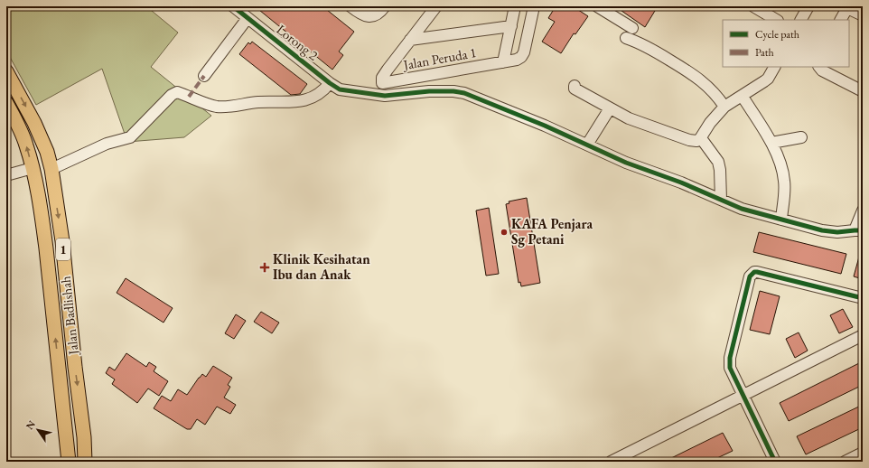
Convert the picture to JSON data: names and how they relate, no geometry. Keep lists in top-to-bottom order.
{
  "streets": {
    "main road": ["1", "Jalan Badlishah"],
    "street": ["Lorong 2", "Jalan Peruda 1"]
  },
  "places": {
    "other": ["KAFA Penjara Sg Petani"],
    "health": ["Klinik Kesihatan Ibu dan Anak"]
  },
  "legend": ["Cycle path", "Path"],
  "north": "top left"
}
